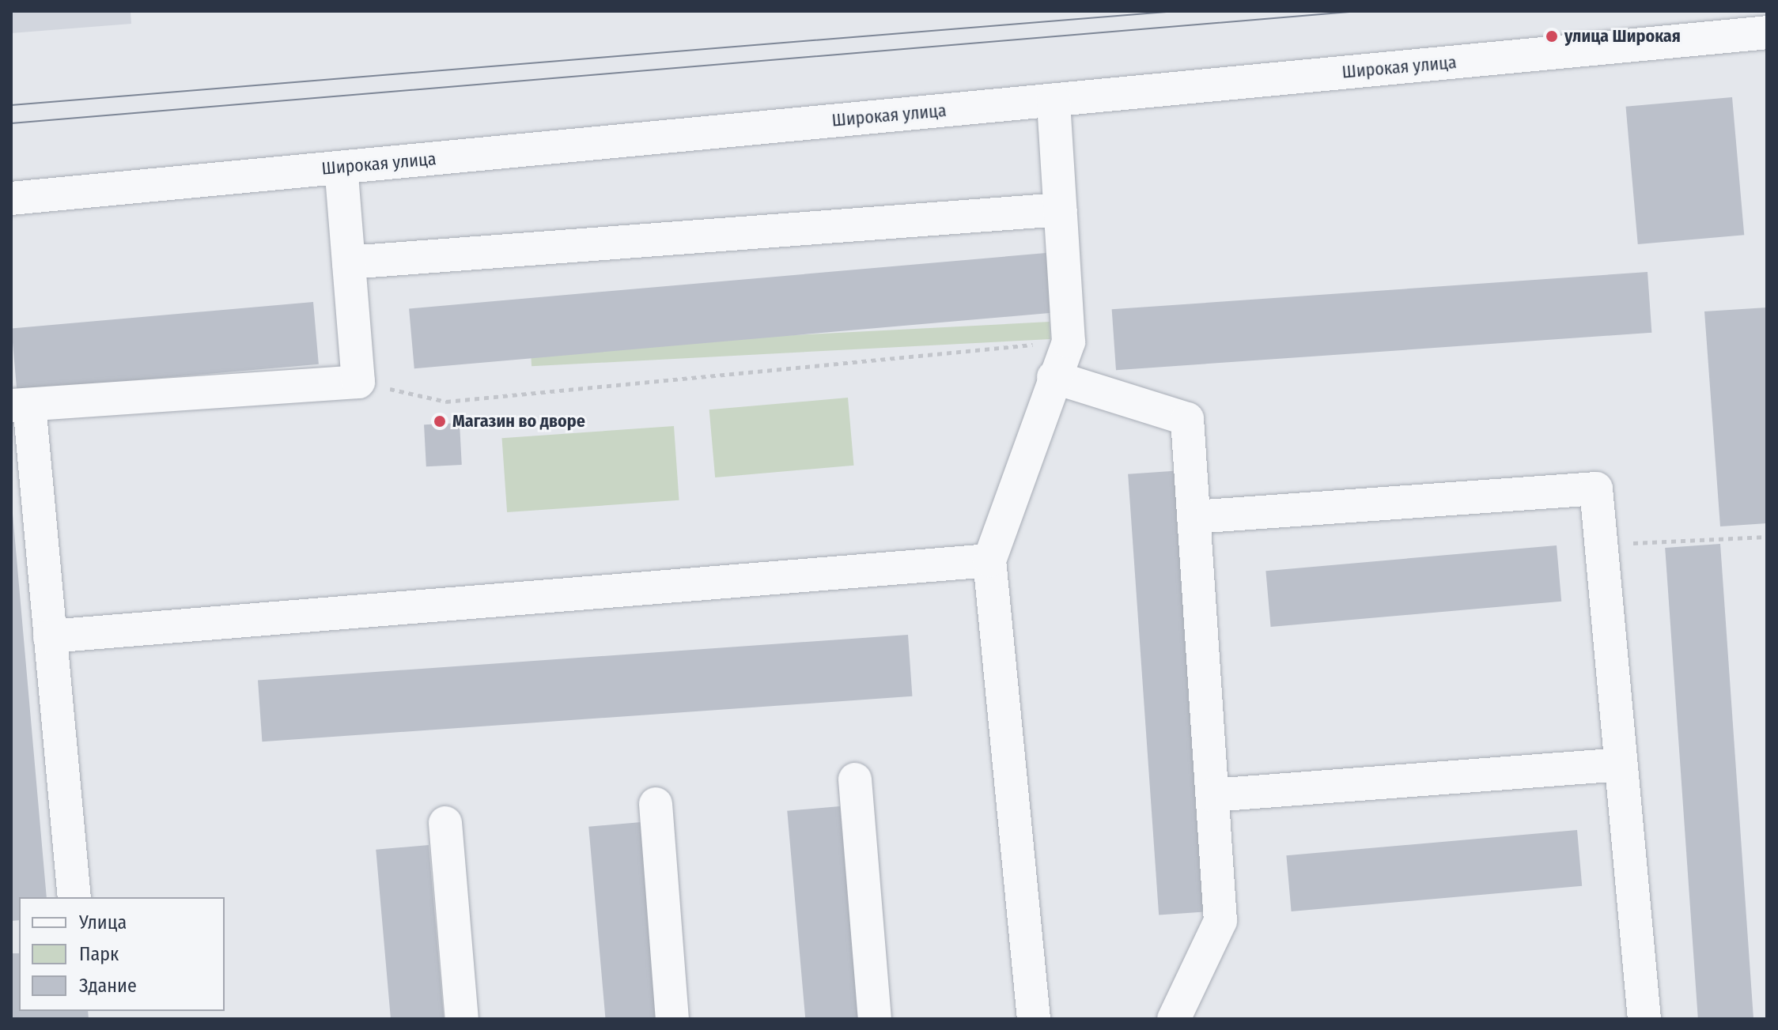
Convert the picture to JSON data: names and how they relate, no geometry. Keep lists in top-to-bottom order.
{
  "streets": {
    "street": ["Широкая улица"]
  },
  "places": ["улица Широкая", "Магазин во дворе"],
  "legend": ["Улица", "Парк", "Здание"]
}
